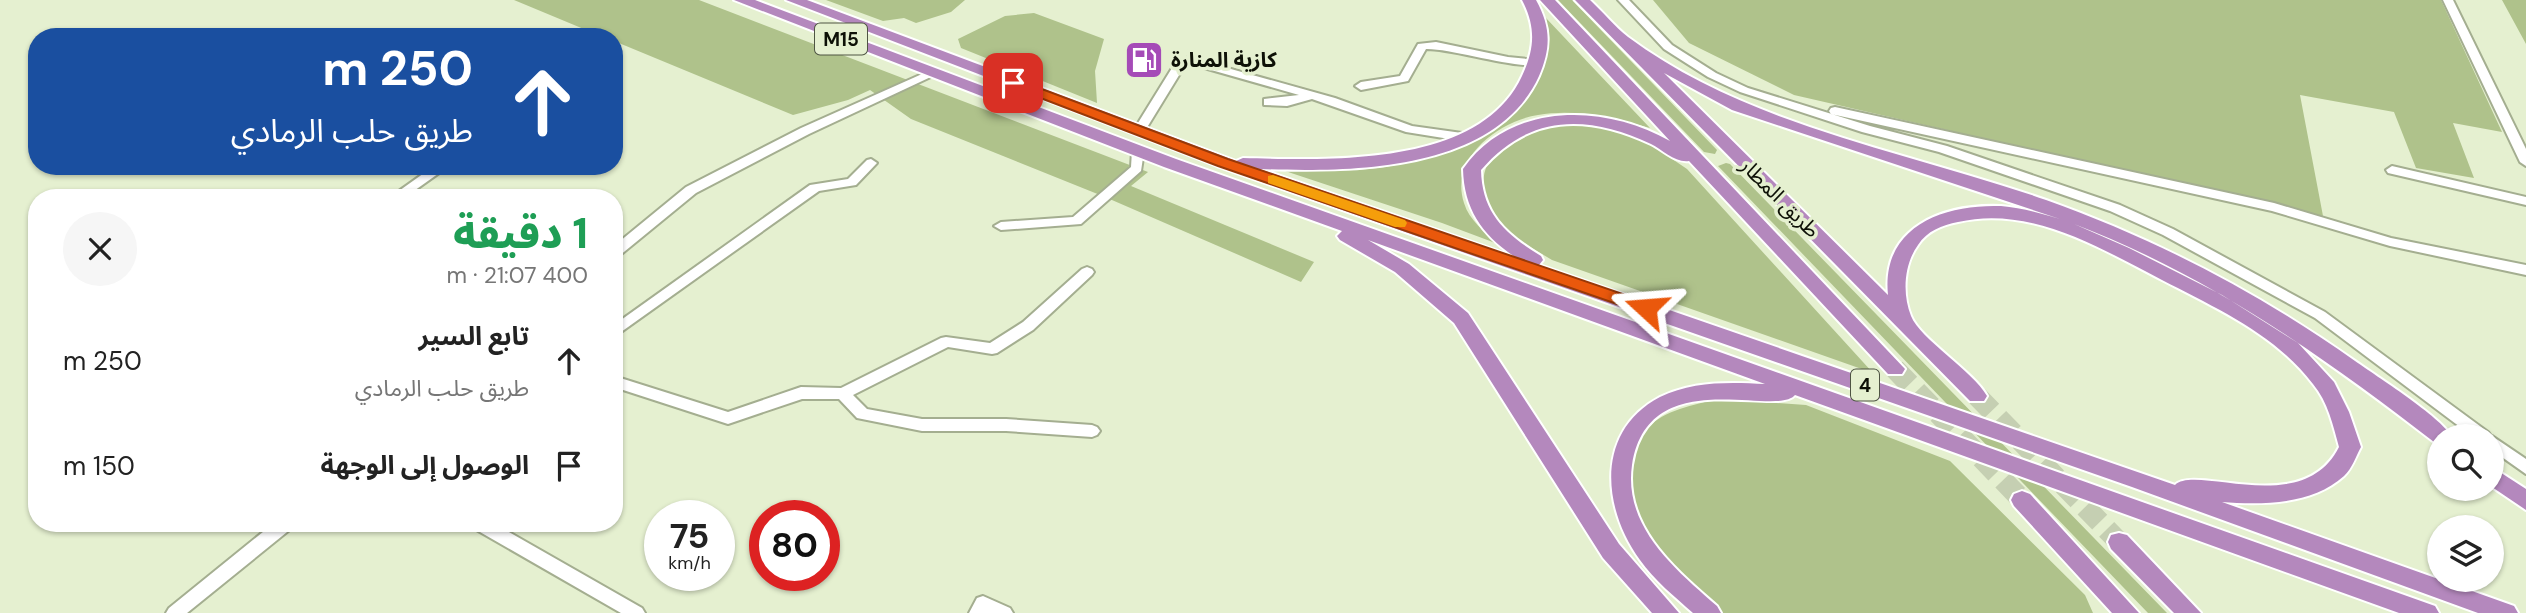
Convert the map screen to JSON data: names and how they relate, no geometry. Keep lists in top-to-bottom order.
{
  "streets": {
    "highway": ["M15", "طريق المطار", "4"]
  },
  "crossings": [
    ["M15", "4"]
  ],
  "places": {
    "fuel station": ["كازية المنارة"]
  },
  "page": {
    "turn": ["250 m", "طريق حلب الرمادي"],
    "heading": ["1 دقيقة", "400 m · 21:07"],
    "list": [
      {
        "name": "تابع السير",
        "note": "طريق حلب الرمادي",
        "value": "250 m"
      },
      {
        "name": "الوصول إلى الوجهة",
        "value": "150 m"
      }
    ],
    "speed": "75 km/h",
    "limit": "80"
  }
}
